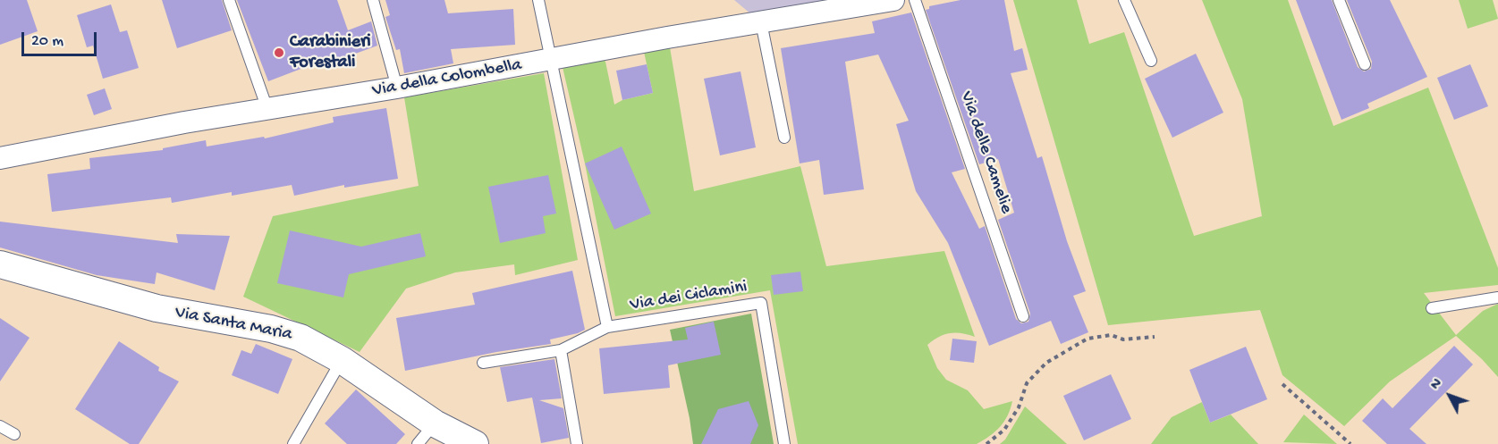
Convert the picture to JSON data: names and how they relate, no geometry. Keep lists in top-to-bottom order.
{
  "streets": {
    "street": ["Via della Colombella", "Via Santa Maria"],
    "lane": ["Via delle Camelie", "Via dei Ciclamini"]
  },
  "places": ["Carabinieri Forestali"],
  "scale_bar": "20 m",
  "north": "top left"
}
